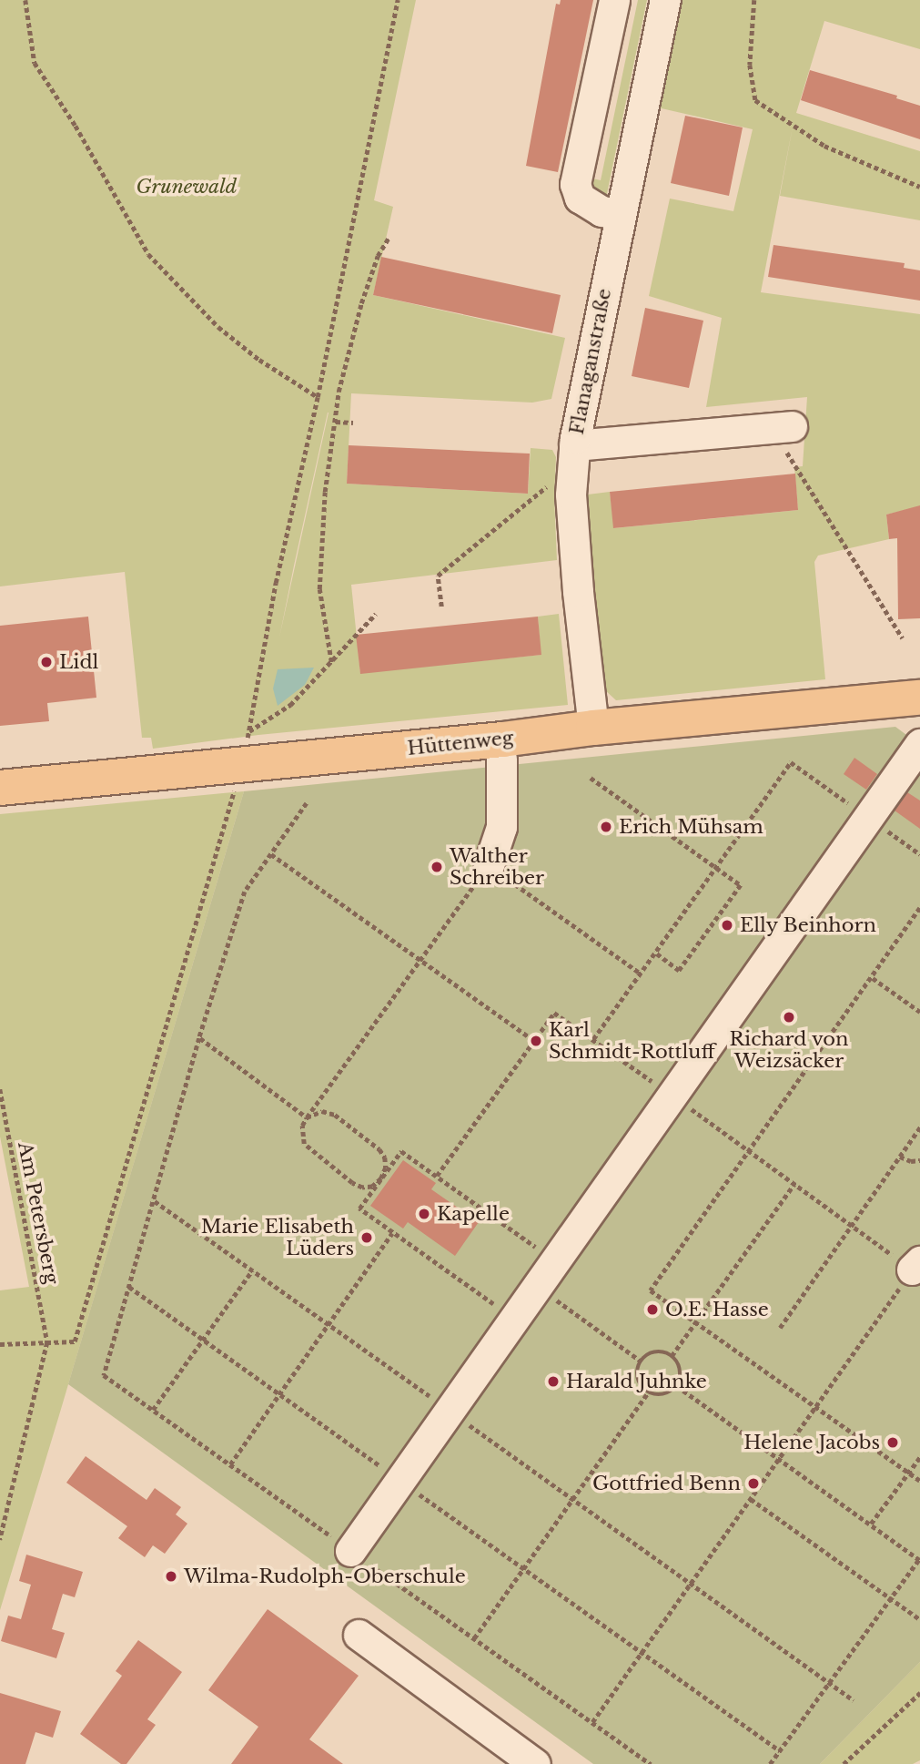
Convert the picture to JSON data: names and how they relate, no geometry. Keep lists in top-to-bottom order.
{
  "streets": {
    "main road": ["Hüttenweg"],
    "street": ["Flanaganstraße"],
    "path": ["Am Petersberg"]
  },
  "crossings": [
    ["Flanaganstraße", "Hüttenweg"]
  ],
  "parks": ["Grunewald"],
  "places": [
    "Lidl",
    "Erich Mühsam",
    "Walther Schreiber",
    "Elly Beinhorn",
    "Richard von Weizsäcker",
    "Karl Schmidt-Rottluff",
    "Kapelle",
    "Marie Elisabeth Lüders",
    "O.E. Hasse",
    "Harald Juhnke",
    "Helene Jacobs",
    "Gottfried Benn",
    "Wilma-Rudolph-Oberschule"
  ]
}
